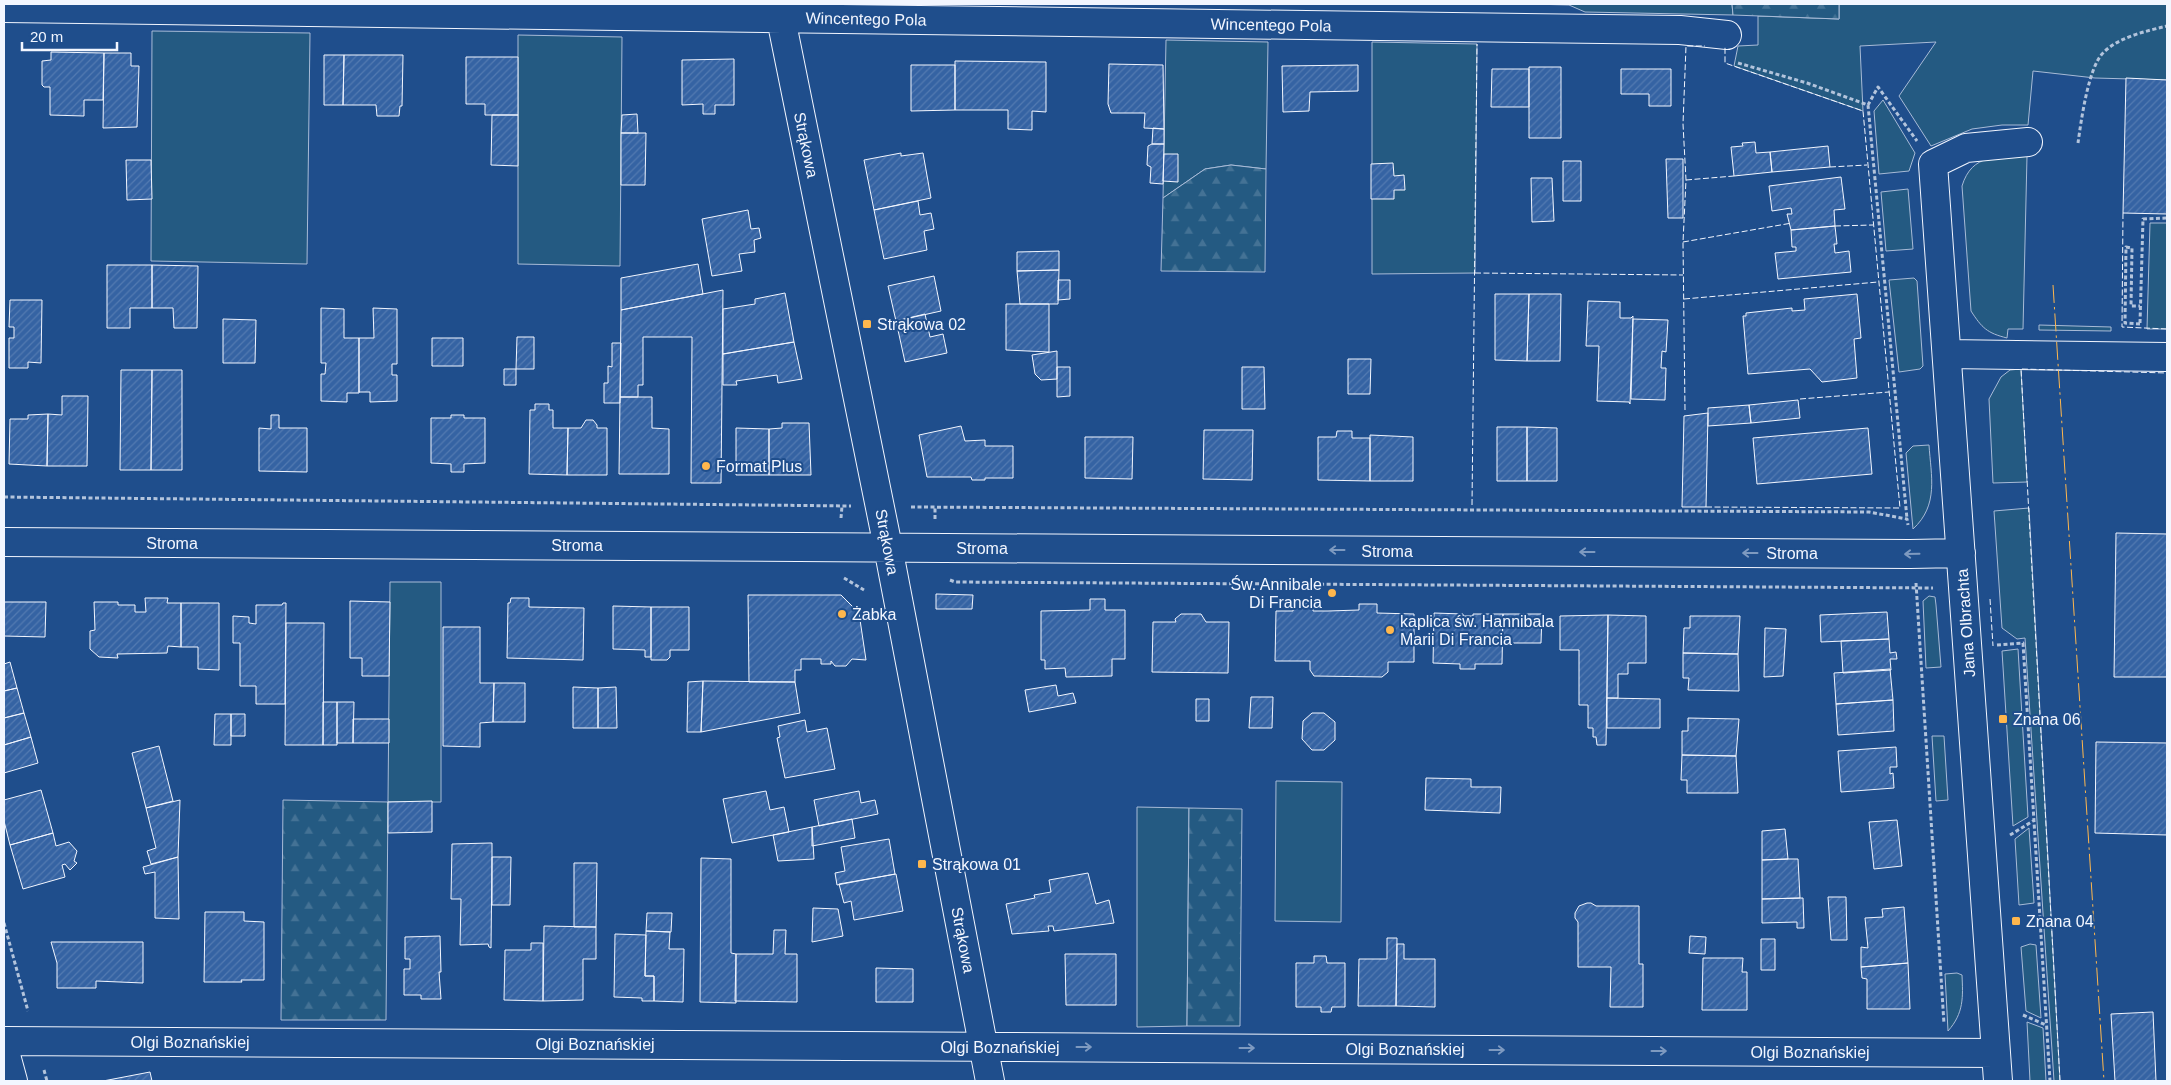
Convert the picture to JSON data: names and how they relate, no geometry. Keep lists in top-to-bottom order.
{
  "streets": {
    "street": [
      "Wincentego Pola",
      "Strąkowa",
      "Stroma",
      "Jana Olbrachta",
      "Olgi Boznańskiej"
    ]
  },
  "crossings": [
    ["Wincentego Pola", "Strąkowa"],
    ["Strąkowa", "Stroma"],
    ["Strąkowa", "Olgi Boznańskiej"],
    ["Stroma", "Jana Olbrachta"],
    ["Jana Olbrachta", "Olgi Boznańskiej"]
  ],
  "one_way": ["Stroma", "Olgi Boznańskiej"],
  "places": {
    "transit": [
      "Strąkowa 02",
      "Znana 06",
      "Strąkowa 01",
      "Znana 04"
    ],
    "other": [
      "Format Plus",
      "Św. Annibale Di Francia",
      "Żabka",
      "kaplica św. Hannibala Marii Di Francia"
    ]
  },
  "scale_bar": "20 m"
}
